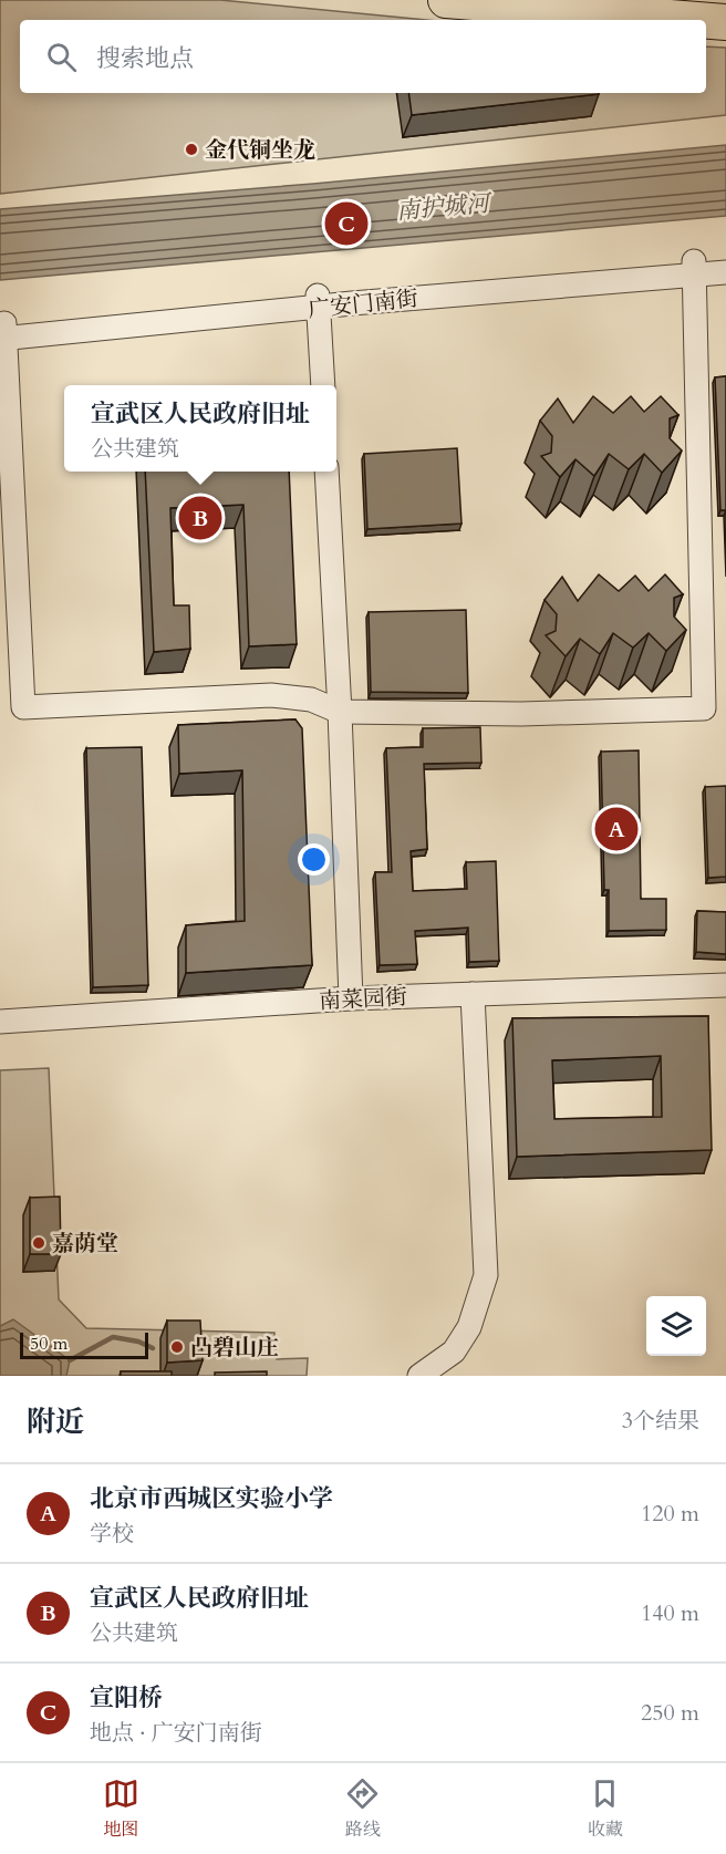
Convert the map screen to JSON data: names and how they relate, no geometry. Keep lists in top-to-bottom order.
{
  "streets": {
    "street": ["广安门南街", "南菜园街"]
  },
  "water": ["南护城河"],
  "places": ["金代铜坐龙", "嘉荫堂", "凸碧山庄"],
  "scale_bar": "50 m",
  "page": {
    "search": "搜索地点",
    "pins": ["C", "B", "A"],
    "popup": ["宣武区人民政府旧址", "公共建筑"],
    "scale": "50 m",
    "heading": ["附近", "3个结果"],
    "list": [
      {
        "mark": "A",
        "name": "北京市西城区实验小学",
        "note": "学校",
        "value": "120 m"
      },
      {
        "mark": "B",
        "name": "宣武区人民政府旧址",
        "note": "公共建筑",
        "value": "140 m"
      },
      {
        "mark": "C",
        "name": "宣阳桥",
        "note": "地点 · 广安门南街",
        "value": "250 m"
      }
    ],
    "nav": ["地图", "路线", "收藏"]
  }
}
